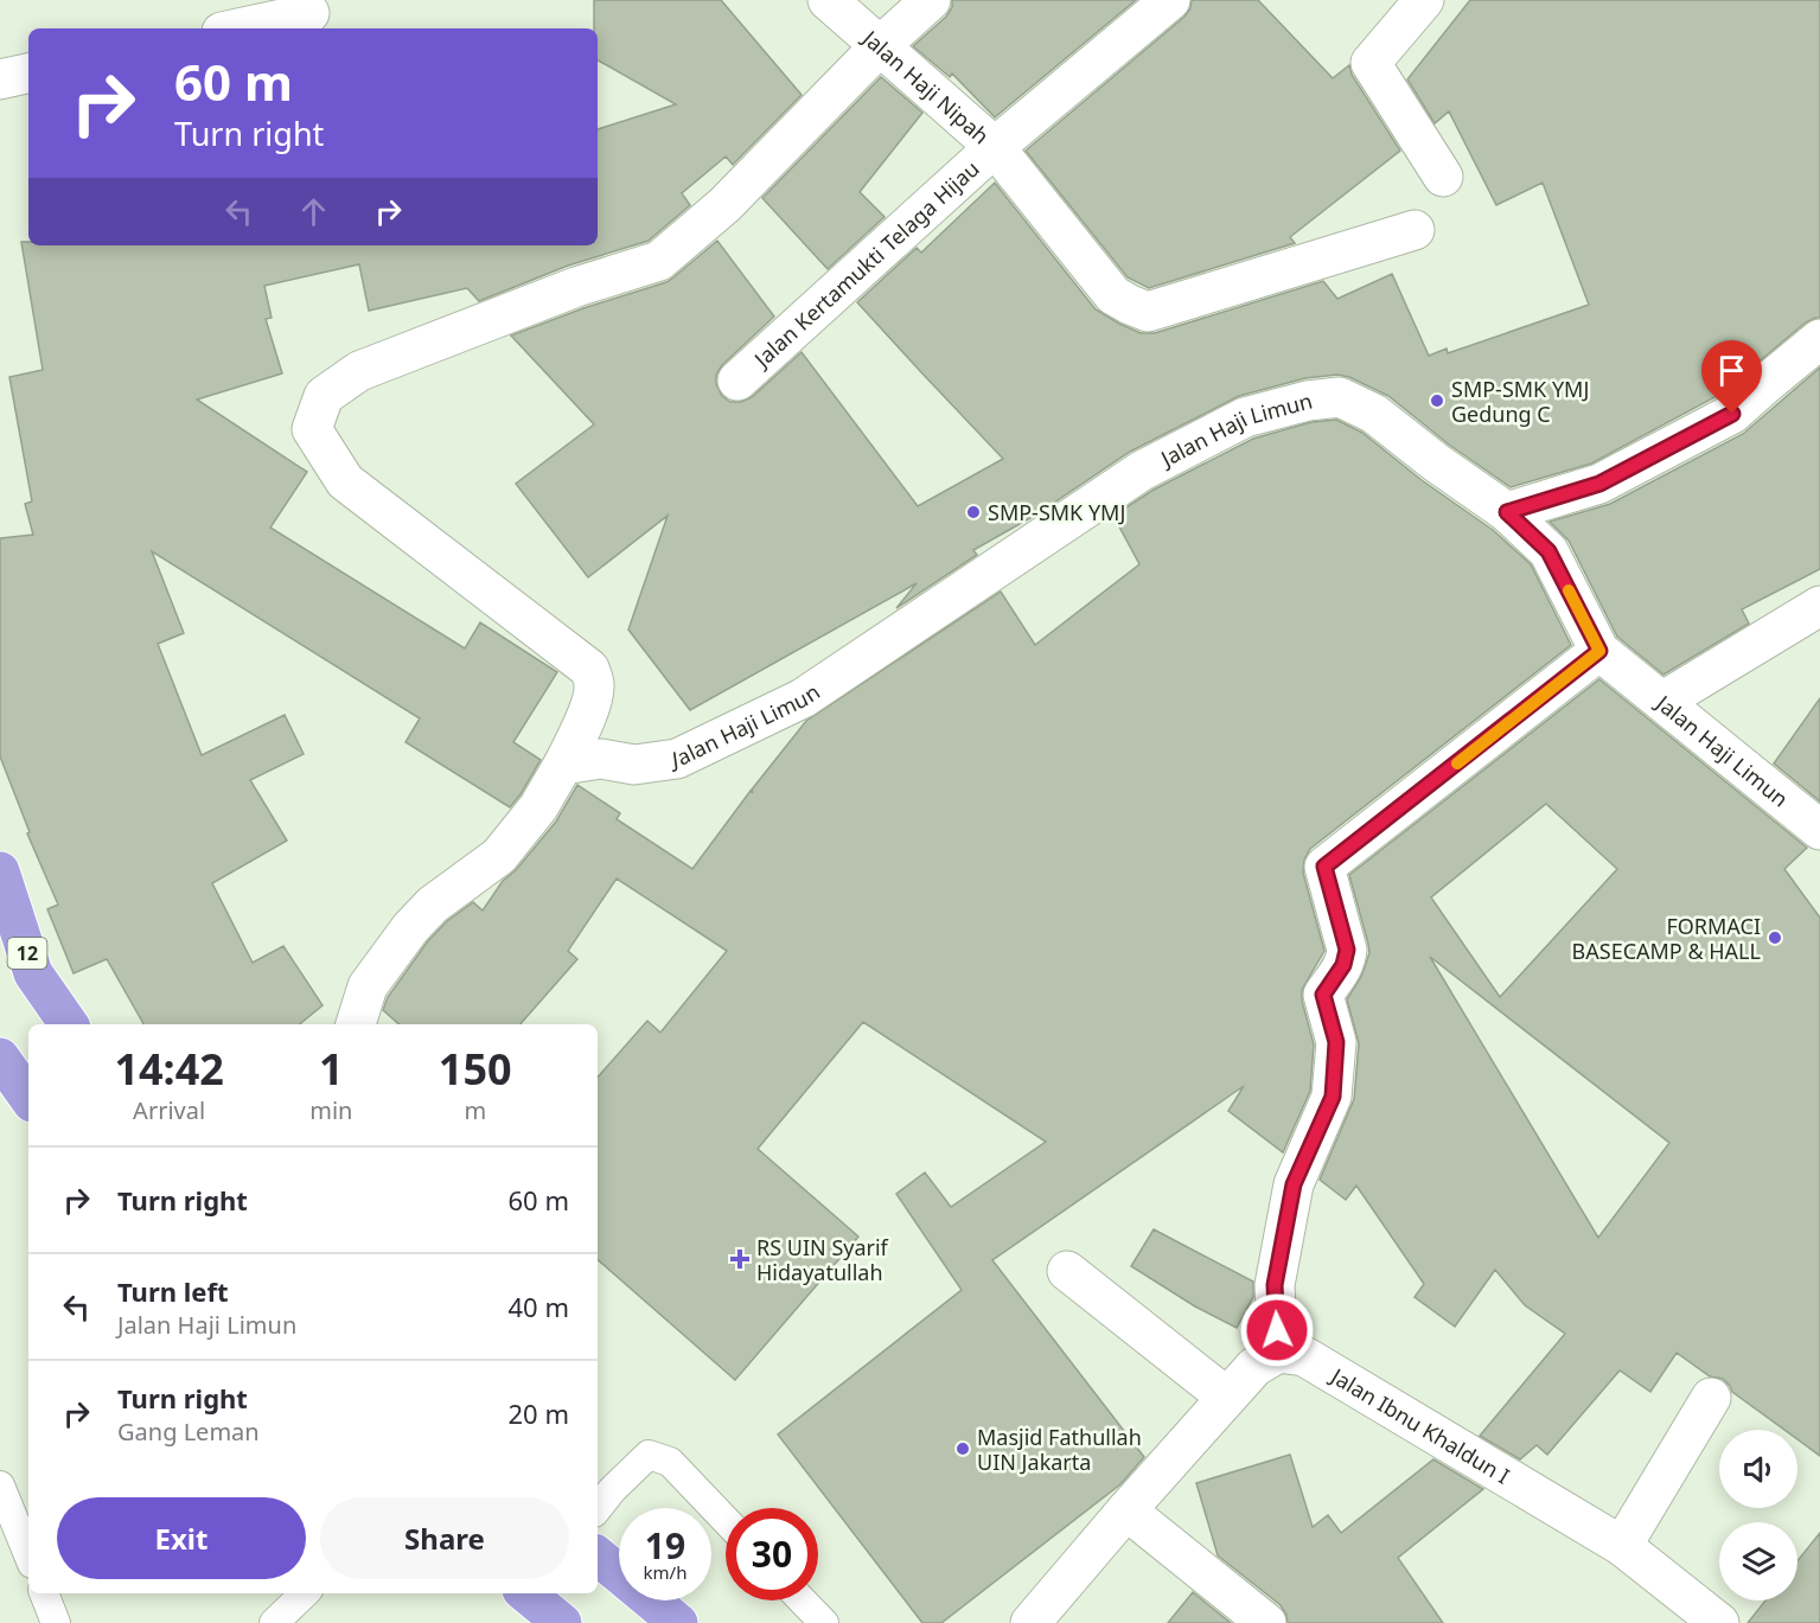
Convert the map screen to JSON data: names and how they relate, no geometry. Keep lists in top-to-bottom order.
{
  "streets": {
    "highway": ["12"],
    "street": [
      "Jalan Haji Nipah",
      "Jalan Kertamukti Telaga Hijau",
      "Jalan Haji Limun",
      "Jalan Ibnu Khaldun I"
    ]
  },
  "crossings": [
    ["Jalan Haji Nipah", "Jalan Kertamukti Telaga Hijau"]
  ],
  "places": {
    "other": [
      "SMP-SMK YMJ Gedung C",
      "SMP-SMK YMJ",
      "FORMACI BASECAMP & HALL",
      "Masjid Fathullah UIN Jakarta"
    ],
    "health": ["RS UIN Syarif Hidayatullah"]
  },
  "page": {
    "turn": ["60 m", "Turn right"],
    "eta": [
      "14:42",
      "Arrival",
      "1",
      "min",
      "150",
      "m"
    ],
    "list": [
      {
        "name": "Turn right",
        "value": "60 m"
      },
      {
        "name": "Turn left",
        "note": "Jalan Haji Limun",
        "value": "40 m"
      },
      {
        "name": "Turn right",
        "note": "Gang Leman",
        "value": "20 m"
      }
    ],
    "buttons": ["Exit", "Share"],
    "speed": "19 km/h",
    "limit": "30"
  }
}
